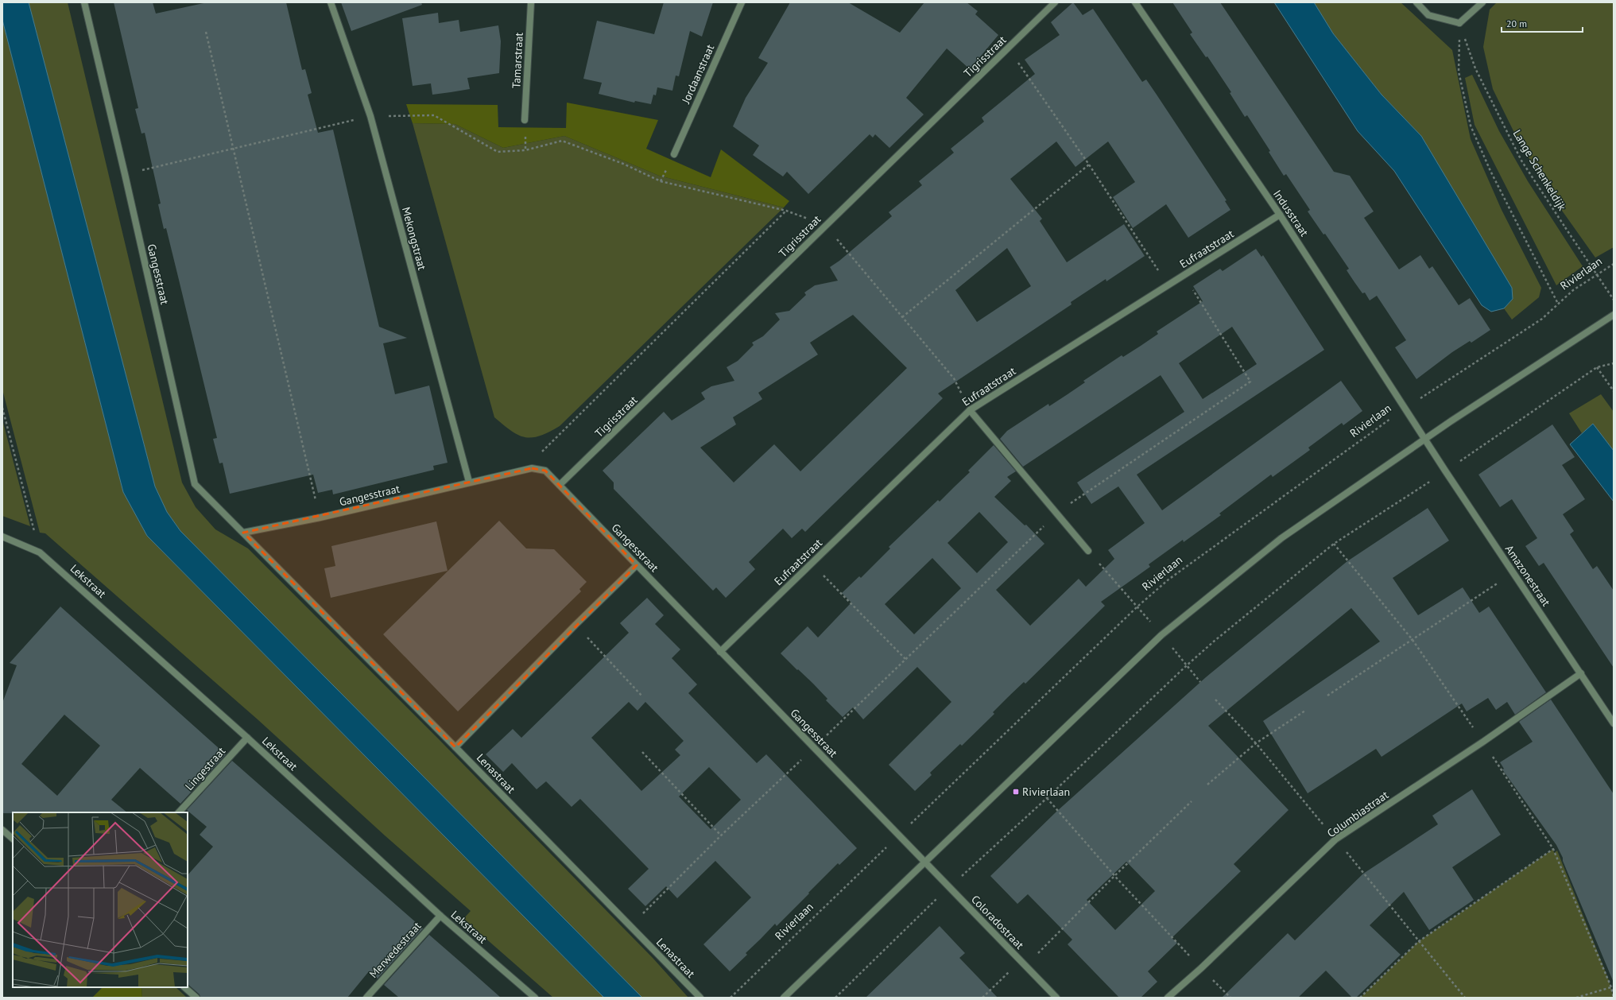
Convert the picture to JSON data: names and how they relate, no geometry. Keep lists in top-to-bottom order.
{
  "streets": {
    "street": [
      "Tigrisstraat",
      "Tamarstraat",
      "Jordaanstraat",
      "Indusstraat",
      "Mekongstraat",
      "Eufraatstraat",
      "Gangesstraat",
      "Amazonestraat",
      "Lekstraat",
      "Lingestraat",
      "Lenastraat",
      "Columbiastraat",
      "Coloradostraat",
      "Merwedestraat"
    ],
    "path": ["Lange Schenkeldijk", "Rivierlaan"]
  },
  "crossings": [
    ["Tigrisstraat", "Gangesstraat"],
    ["Indusstraat", "Eufraatstraat"],
    ["Indusstraat", "Rivierlaan"],
    ["Indusstraat", "Amazonestraat"],
    ["Mekongstraat", "Gangesstraat"],
    ["Eufraatstraat", "Gangesstraat"],
    ["Rivierlaan", "Gangesstraat"],
    ["Gangesstraat", "Lenastraat"],
    ["Gangesstraat", "Coloradostraat"],
    ["Amazonestraat", "Columbiastraat"],
    ["Lekstraat", "Lingestraat"],
    ["Lekstraat", "Merwedestraat"]
  ],
  "places": {
    "transit": ["Rivierlaan"]
  },
  "scale_bar": "20 m"
}
